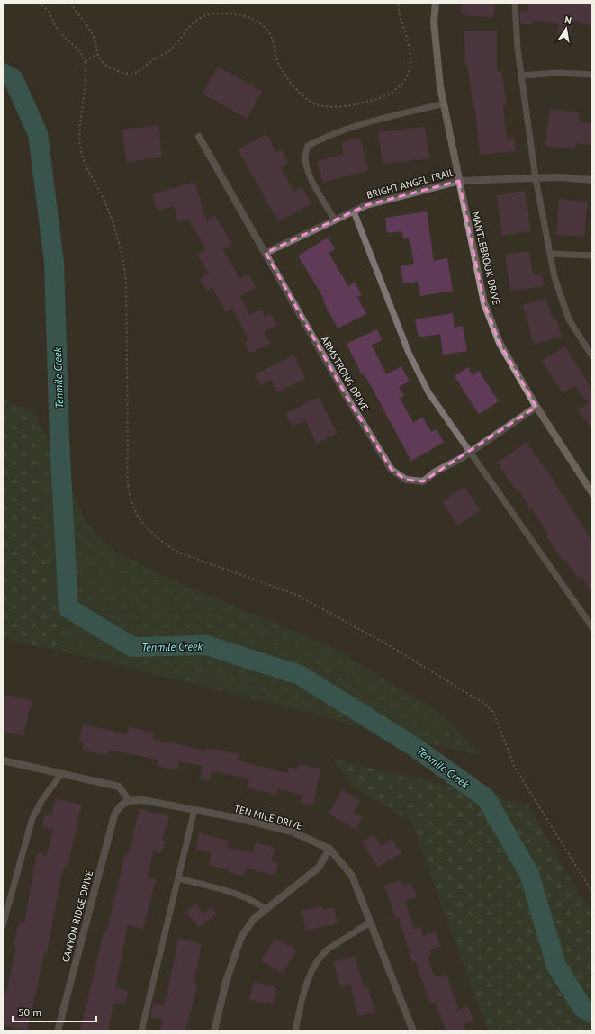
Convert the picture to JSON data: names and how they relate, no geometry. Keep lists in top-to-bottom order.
{
  "streets": {
    "street": [
      "BRIGHT ANGEL TRAIL",
      "MANTLEBROOK DRIVE",
      "ARMSTRONG DRIVE",
      "TEN MILE DRIVE",
      "CANYON RIDGE DRIVE"
    ]
  },
  "crossings": [
    ["BRIGHT ANGEL TRAIL", "MANTLEBROOK DRIVE"],
    ["BRIGHT ANGEL TRAIL", "ARMSTRONG DRIVE"],
    ["MANTLEBROOK DRIVE", "ARMSTRONG DRIVE"],
    ["TEN MILE DRIVE", "CANYON RIDGE DRIVE"]
  ],
  "water": ["Tenmile Creek"],
  "scale_bar": "50 m",
  "north": "top"
}
